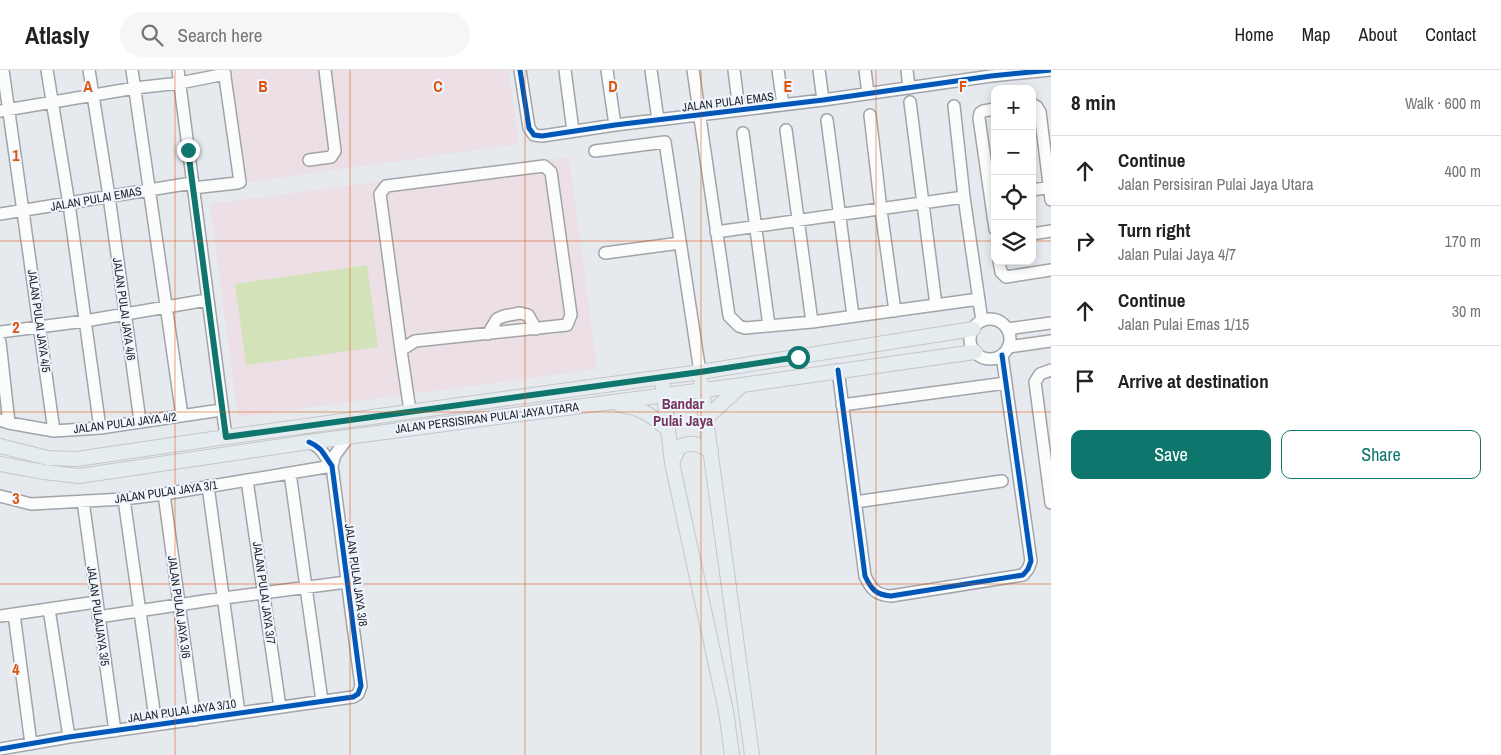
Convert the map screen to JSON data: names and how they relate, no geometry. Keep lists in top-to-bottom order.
{
  "streets": {
    "main road": ["JALAN PERSISIRAN PULAI JAYA UTARA"],
    "street": [
      "JALAN PULAI EMAS",
      "JALAN PULAI JAYA 4/6",
      "JALAN PULAI JAYA 4/5",
      "JALAN PULAI JAYA 4/2",
      "JALAN PULAI JAYA 3/1",
      "JALAN PULAI JAYA 3/8",
      "JALAN PULAI JAYA 3/7",
      "JALAN PULAI JAYA 3/6",
      "JALAN PULAIJAYA 3/5",
      "JALAN PULAI JAYA 3/10"
    ]
  },
  "crossings": [
    ["JALAN PULAI EMAS", "JALAN PULAI JAYA 4/6"],
    ["JALAN PULAI EMAS", "JALAN PULAI JAYA 4/5"],
    ["JALAN PULAI JAYA 4/6", "JALAN PULAI JAYA 4/2"],
    ["JALAN PULAI JAYA 4/5", "JALAN PULAI JAYA 4/2"],
    ["JALAN PULAI JAYA 3/1", "JALAN PULAI JAYA 3/8"],
    ["JALAN PULAI JAYA 3/1", "JALAN PULAI JAYA 3/7"],
    ["JALAN PULAI JAYA 3/1", "JALAN PULAI JAYA 3/6"],
    ["JALAN PULAI JAYA 3/1", "JALAN PULAIJAYA 3/5"],
    ["JALAN PULAI JAYA 3/8", "JALAN PULAI JAYA 3/10"],
    ["JALAN PULAI JAYA 3/7", "JALAN PULAI JAYA 3/10"],
    ["JALAN PULAI JAYA 3/6", "JALAN PULAI JAYA 3/10"],
    ["JALAN PULAIJAYA 3/5", "JALAN PULAI JAYA 3/10"]
  ],
  "districts": ["Bandar Pulai Jaya"],
  "page": {
    "header": "Atlasly",
    "search": "Search here",
    "nav": [
      "Home",
      "Map",
      "About",
      "Contact"
    ],
    "heading": ["8 min", "Walk · 600 m"],
    "map_buttons": ["+", "−"],
    "list": [
      ["Continue", "Jalan Persisiran Pulai Jaya Utara", "400 m"],
      ["Turn right", "Jalan Pulai Jaya 4/7", "170 m"],
      ["Continue", "Jalan Pulai Emas 1/15", "30 m"],
      "Arrive at destination"
    ],
    "buttons": ["Save", "Share"]
  },
  "grid": {
    "columns": [
      "A",
      "B",
      "C",
      "D",
      "E",
      "F"
    ],
    "rows": [
      "1",
      "2",
      "3",
      "4"
    ]
  }
}
